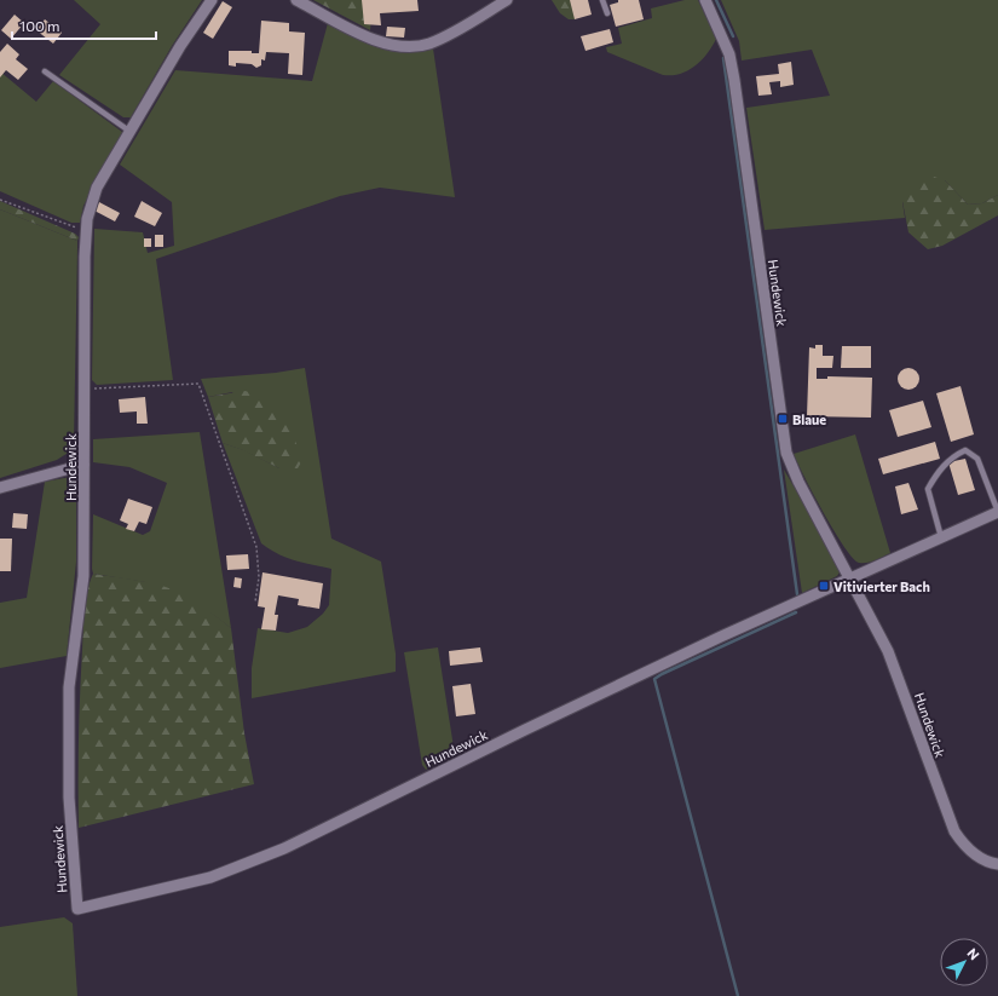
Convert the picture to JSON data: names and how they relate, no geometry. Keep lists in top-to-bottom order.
{
  "streets": {
    "street": ["Hundewick"]
  },
  "places": {
    "transit": ["Blaue", "Vitivierter Bach"]
  },
  "scale_bar": "100 m",
  "north": "top right"
}
